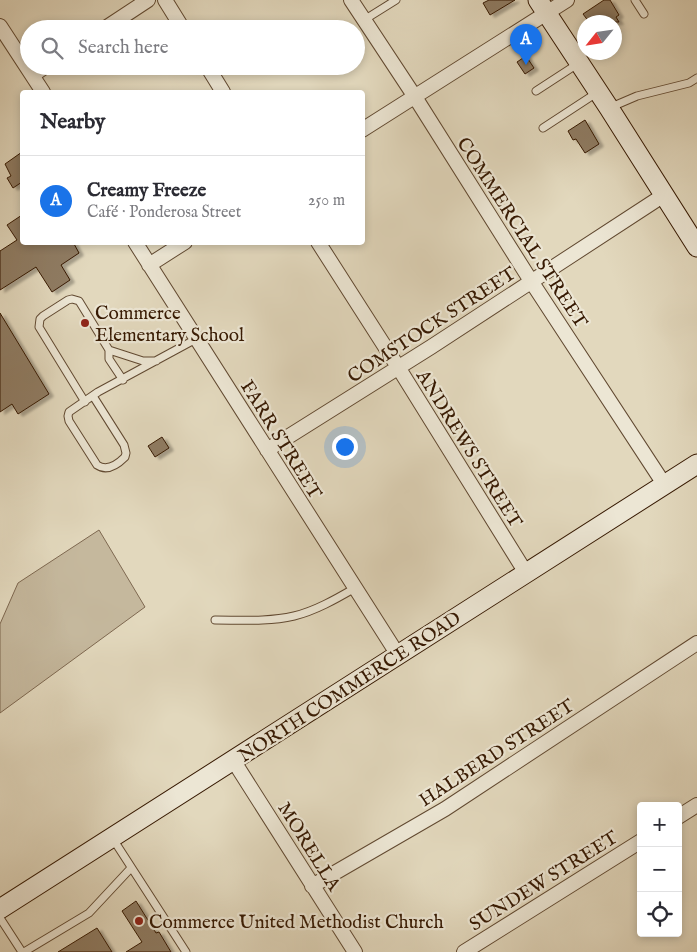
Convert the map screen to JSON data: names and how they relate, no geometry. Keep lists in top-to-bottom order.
{
  "streets": {
    "main road": ["NORTH COMMERCE ROAD"],
    "street": [
      "COMMERCIAL STREET",
      "COMSTOCK STREET",
      "FARR STREET",
      "ANDREWS STREET",
      "HALBERD STREET",
      "MORELLA",
      "SUNDEW STREET"
    ]
  },
  "crossings": [
    ["COMMERCIAL STREET", "COMSTOCK STREET"],
    ["COMMERCIAL STREET", "NORTH COMMERCE ROAD"],
    ["COMSTOCK STREET", "FARR STREET"],
    ["COMSTOCK STREET", "ANDREWS STREET"],
    ["FARR STREET", "NORTH COMMERCE ROAD"],
    ["ANDREWS STREET", "NORTH COMMERCE ROAD"],
    ["NORTH COMMERCE ROAD", "MORELLA"],
    ["HALBERD STREET", "MORELLA"]
  ],
  "places": ["Commerce Elementary School", "Commerce United Methodist Church"],
  "north": "bottom left",
  "page": {
    "search": "Search here",
    "pins": "A",
    "heading": "Nearby",
    "list": [
      {
        "mark": "A",
        "name": "Creamy Freeze",
        "note": "Café · Ponderosa Street",
        "value": "250 m"
      }
    ],
    "map_buttons": ["+", "−"]
  }
}
